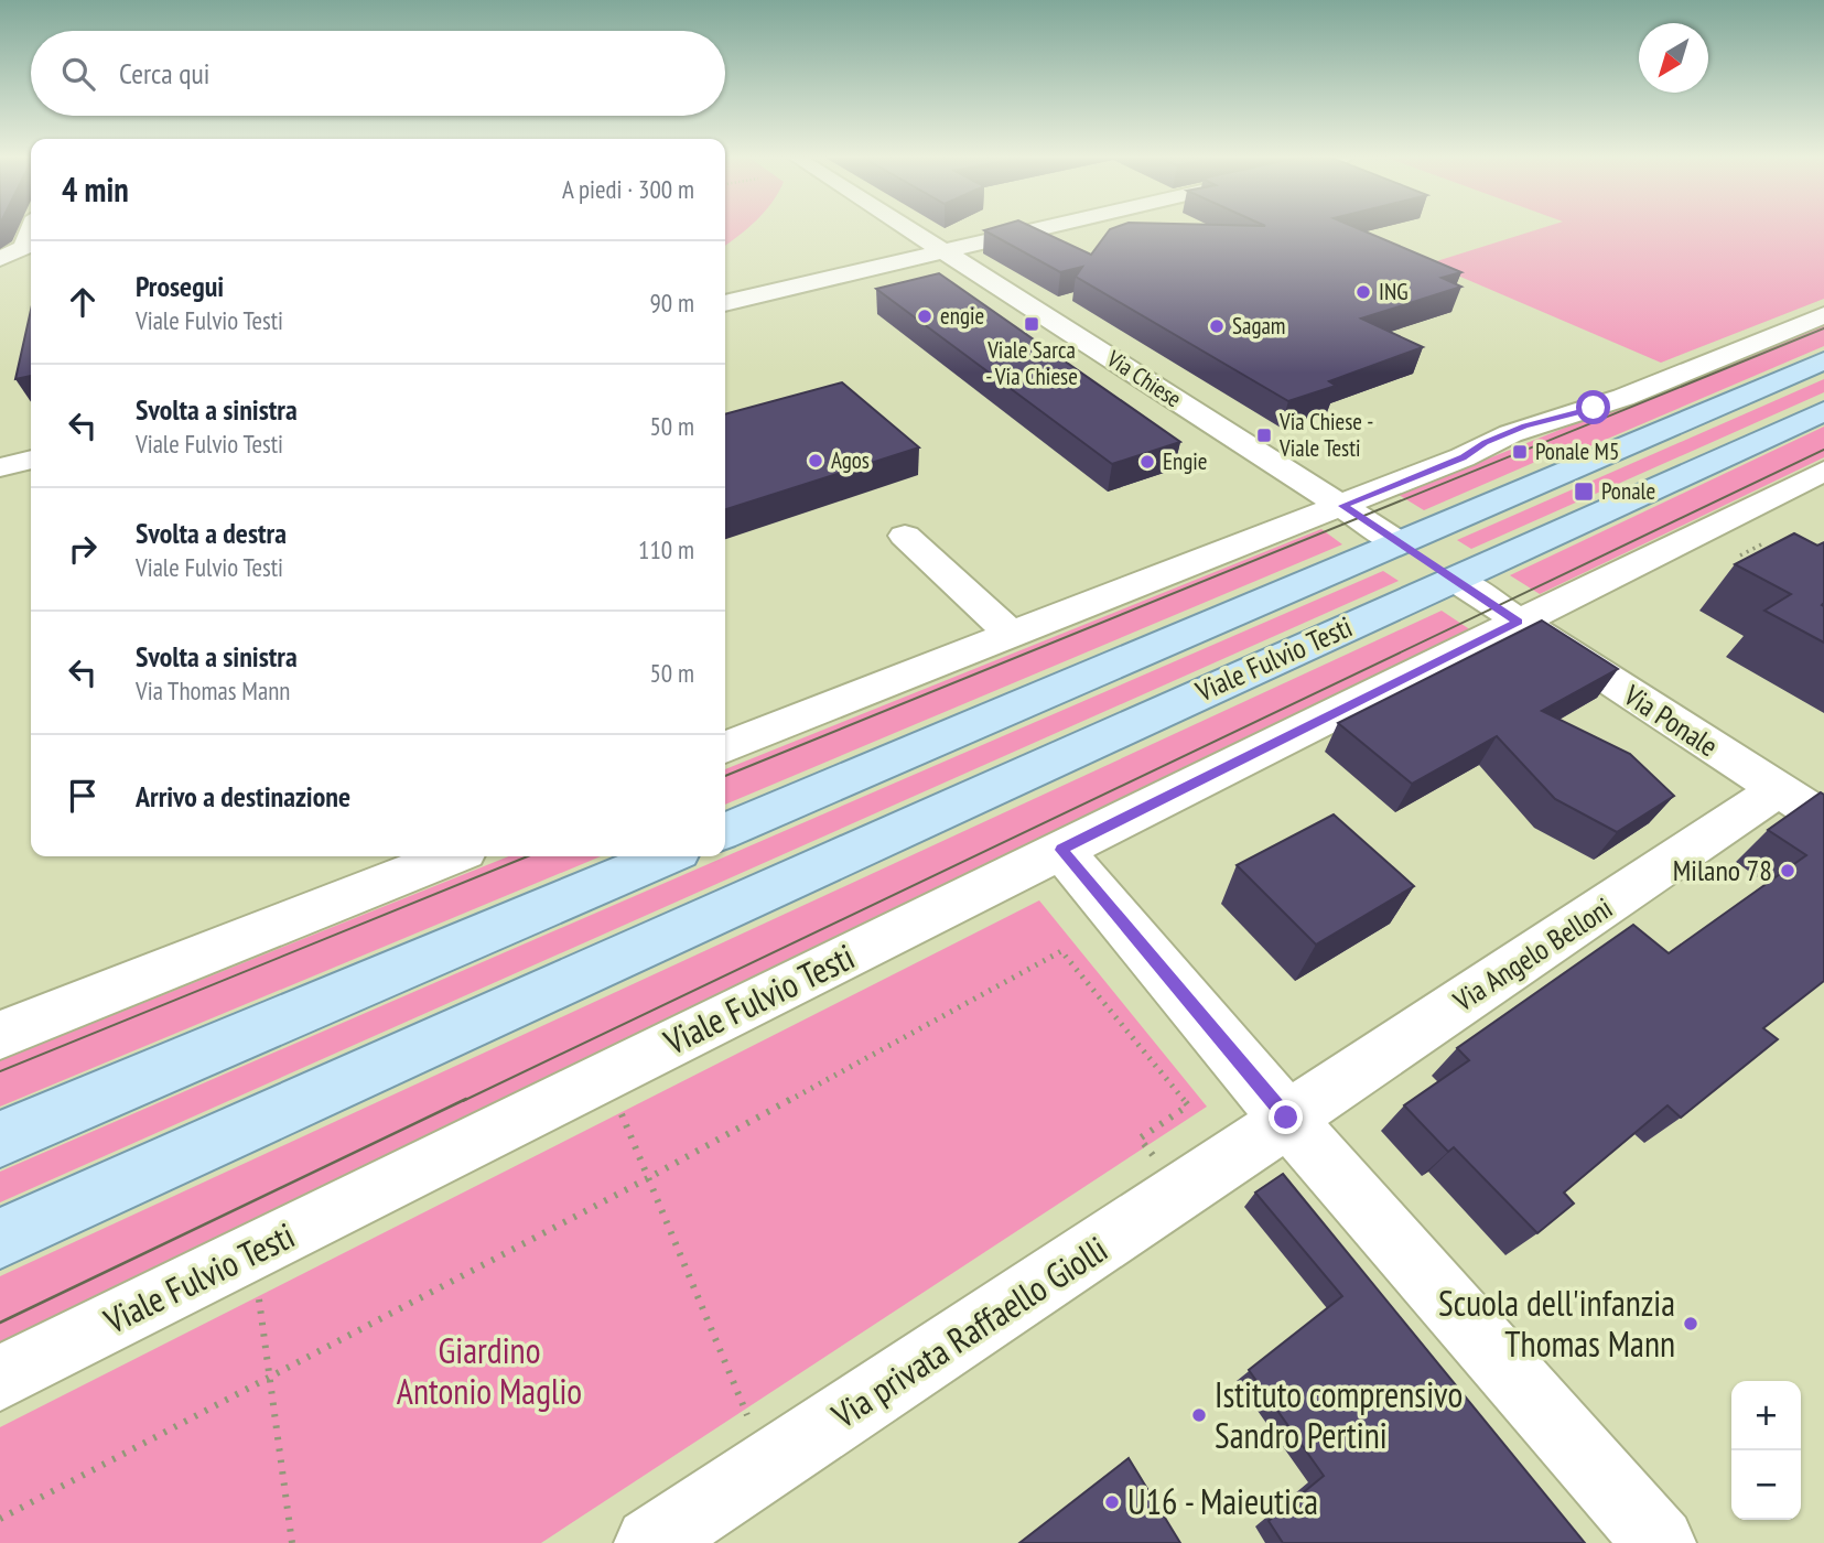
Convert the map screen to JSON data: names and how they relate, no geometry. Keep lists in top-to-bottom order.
{
  "streets": {
    "main road": ["Viale Fulvio Testi"],
    "street": [
      "Via Chiese",
      "Via Ponale",
      "Via Angelo Belloni",
      "Via privata Raffaello Giolli"
    ]
  },
  "crossings": [
    ["Viale Fulvio Testi", "Via Ponale"],
    ["Via Ponale", "Via Angelo Belloni"],
    ["Via Angelo Belloni", "Via privata Raffaello Giolli"]
  ],
  "parks": ["Giardino Antonio Maglio"],
  "places": {
    "other": [
      "ING",
      "engie",
      "Sagam",
      "Agos",
      "Engie",
      "Milano 78",
      "Scuola dell'infanzia Thomas Mann",
      "Istituto comprensivo Sandro Pertini",
      "U16 - Maieutica"
    ],
    "transit": [
      "Viale Sarca - Via Chiese",
      "Via Chiese - Viale Testi",
      "Ponale M5",
      "Ponale"
    ]
  },
  "north": "bottom left",
  "page": {
    "search": "Cerca qui",
    "heading": ["4 min", "A piedi · 300 m"],
    "list": [
      ["Prosegui", "Viale Fulvio Testi", "90 m"],
      ["Svolta a sinistra", "Viale Fulvio Testi", "50 m"],
      ["Svolta a destra", "Viale Fulvio Testi", "110 m"],
      ["Svolta a sinistra", "Via Thomas Mann", "50 m"],
      "Arrivo a destinazione"
    ],
    "map_buttons": ["+", "−"]
  }
}
